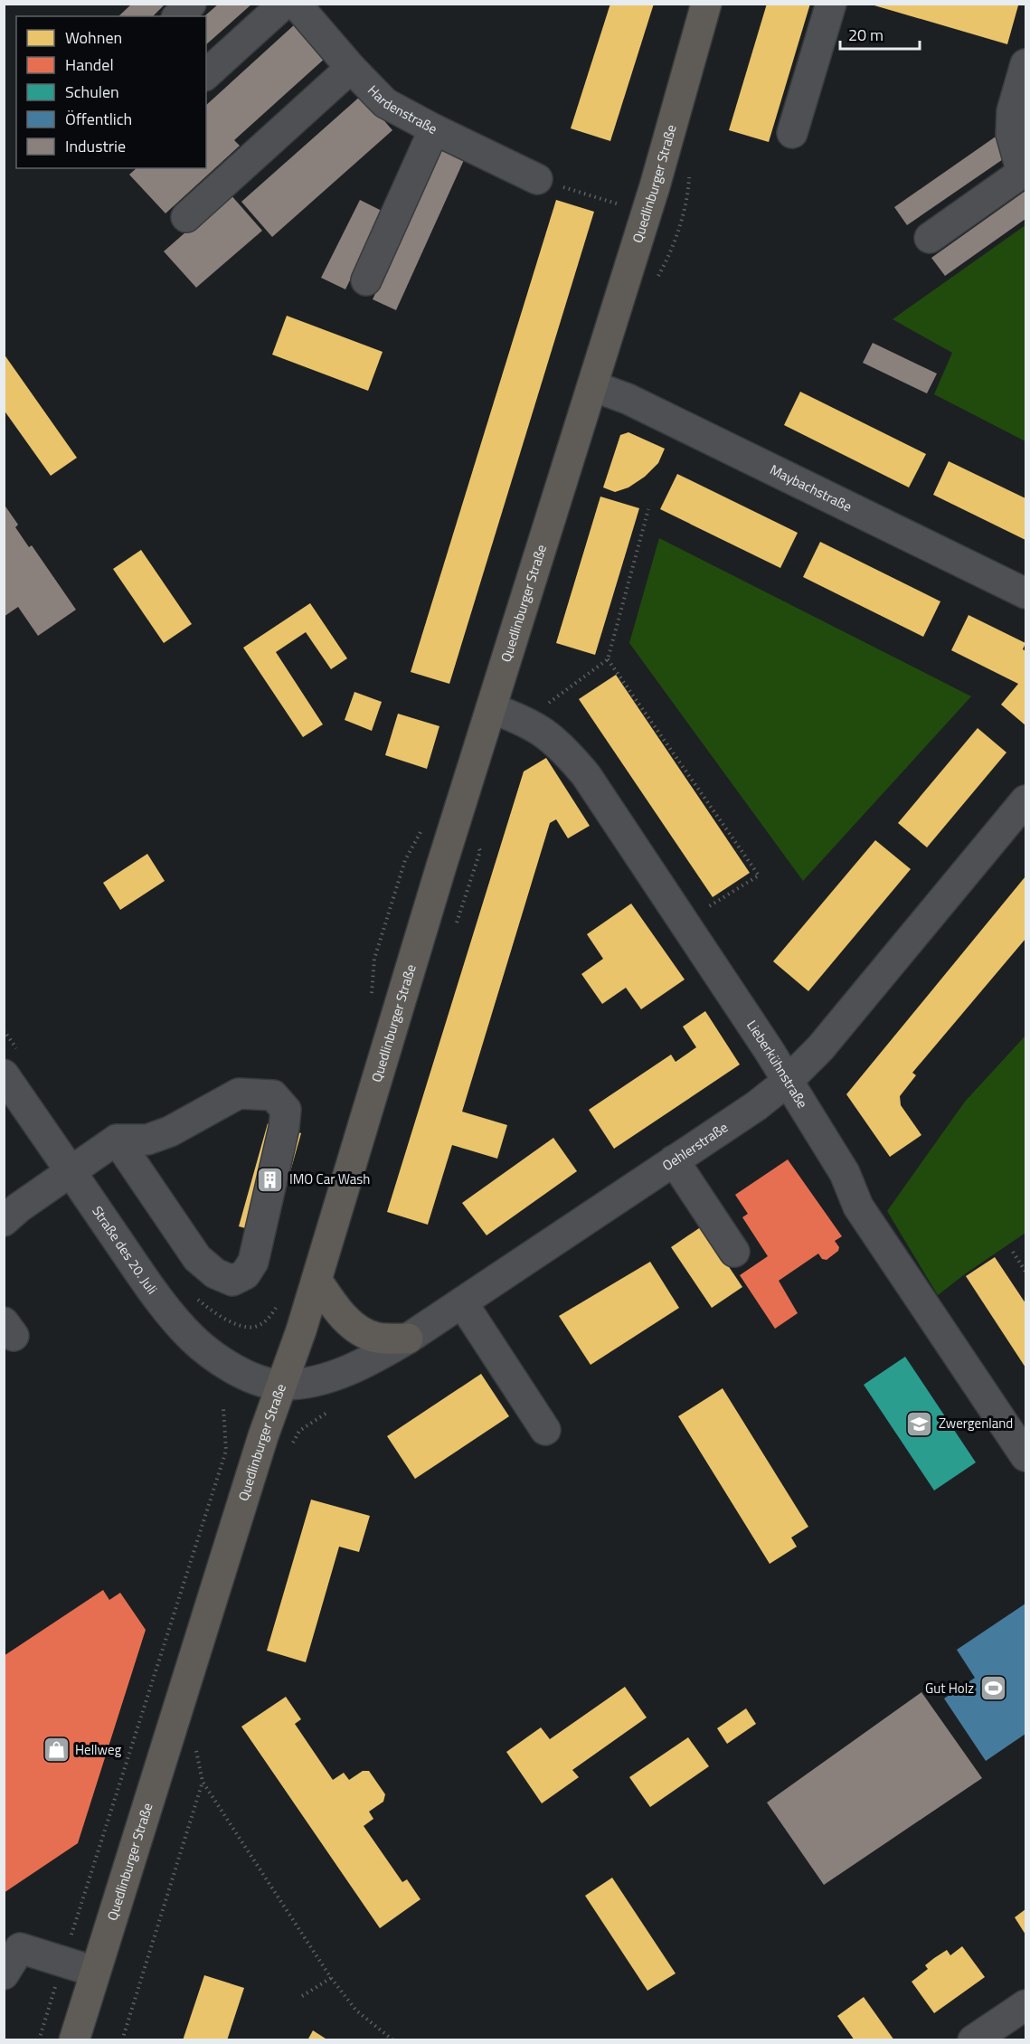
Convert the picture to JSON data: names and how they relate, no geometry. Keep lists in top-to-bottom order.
{
  "streets": {
    "main road": ["Quedlinburger Straße"],
    "street": [
      "Hardenstraße",
      "Maybachstraße",
      "Lieberkühnstraße",
      "Oehlerstraße",
      "Straße des 20. Juli"
    ]
  },
  "crossings": [
    ["Quedlinburger Straße", "Maybachstraße"],
    ["Quedlinburger Straße", "Lieberkühnstraße"],
    ["Quedlinburger Straße", "Oehlerstraße"],
    ["Quedlinburger Straße", "Straße des 20. Juli"],
    ["Lieberkühnstraße", "Oehlerstraße"],
    ["Oehlerstraße", "Straße des 20. Juli"]
  ],
  "places": {
    "building": ["IMO Car Wash"],
    "school or university": ["Zwergenland"],
    "sports": ["Gut Holz"],
    "shop": ["Hellweg"]
  },
  "legend": [
    "Wohnen",
    "Handel",
    "Schulen",
    "Öffentlich",
    "Industrie"
  ],
  "scale_bar": "20 m"
}
